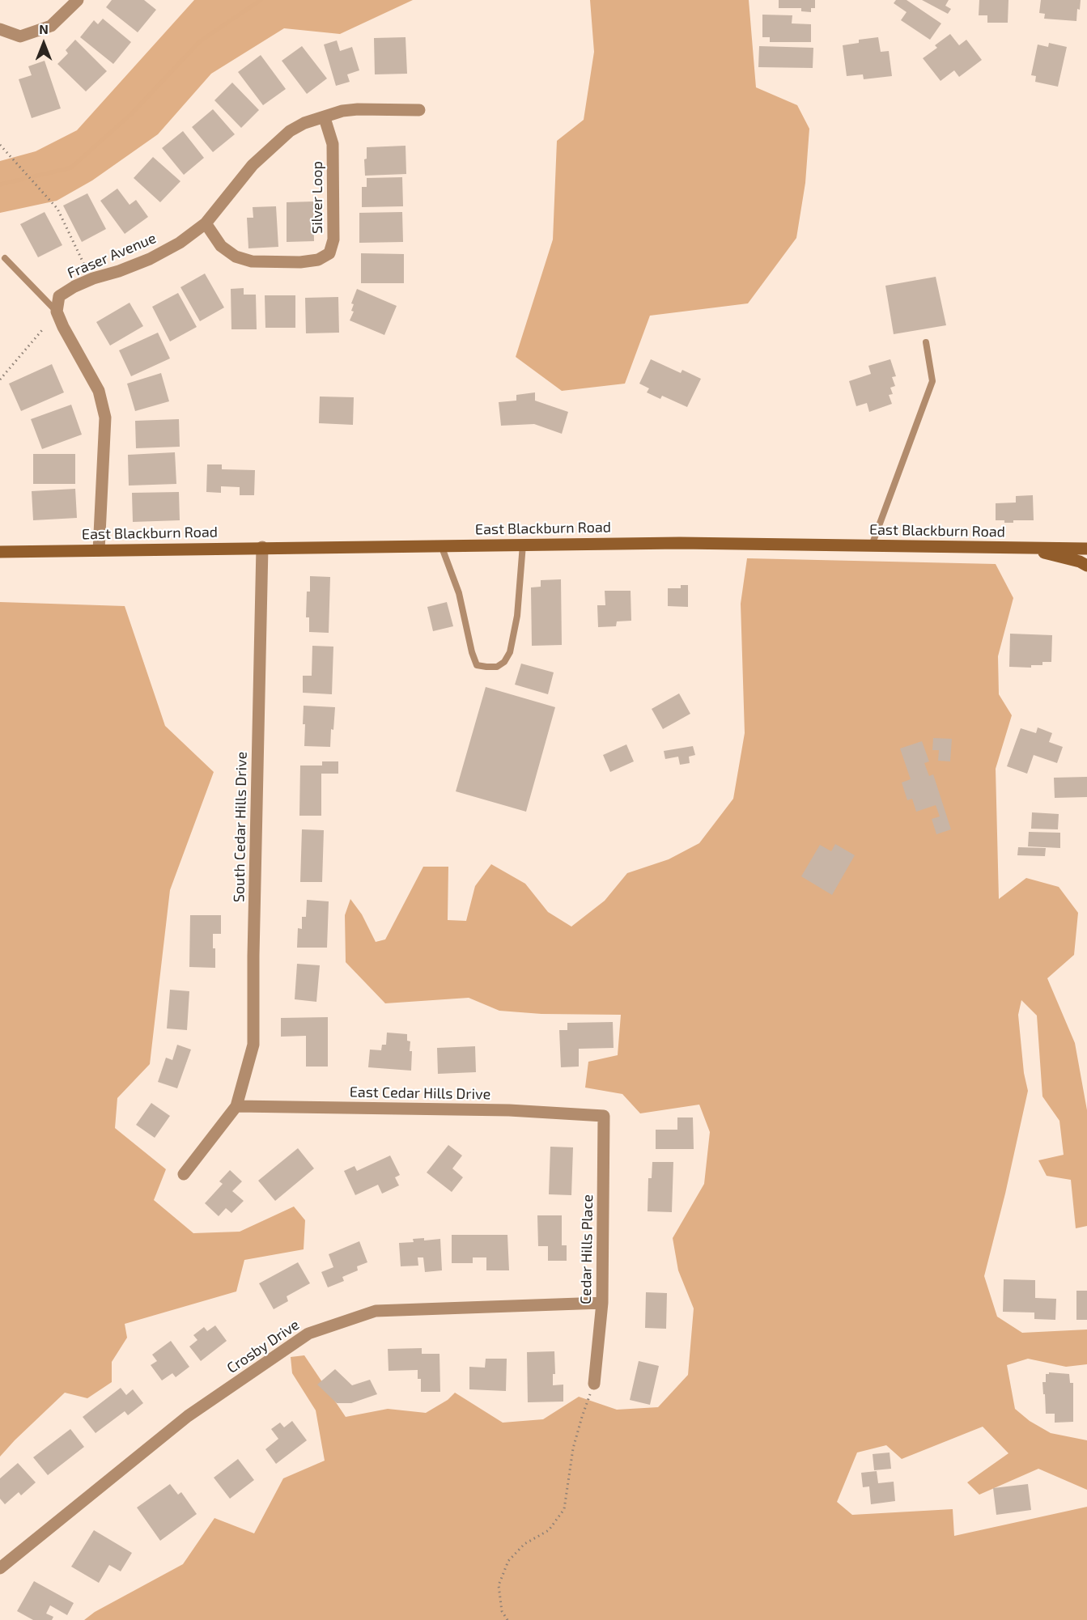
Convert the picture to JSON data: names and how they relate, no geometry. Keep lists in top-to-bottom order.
{
  "streets": {
    "street": [
      "Silver Loop",
      "Fraser Avenue",
      "East Blackburn Road",
      "South Cedar Hills Drive",
      "East Cedar Hills Drive",
      "Cedar Hills Place",
      "Crosby Drive"
    ]
  },
  "crossings": [
    ["Silver Loop", "Fraser Avenue"],
    ["East Blackburn Road", "South Cedar Hills Drive"],
    ["South Cedar Hills Drive", "East Cedar Hills Drive"],
    ["East Cedar Hills Drive", "Cedar Hills Place"],
    ["Cedar Hills Place", "Crosby Drive"]
  ],
  "north": "top"
}
